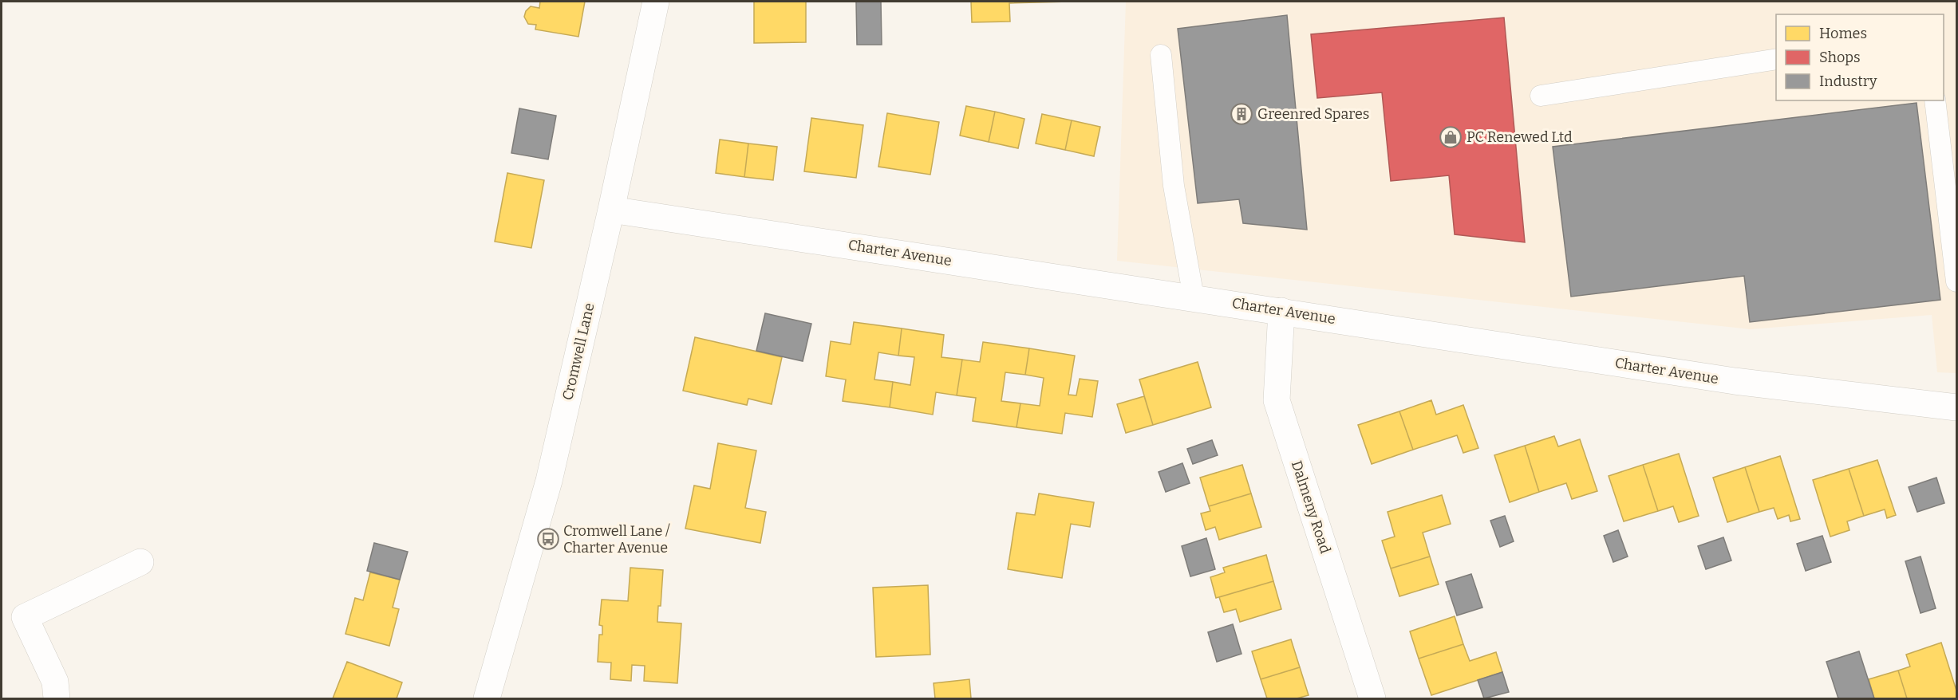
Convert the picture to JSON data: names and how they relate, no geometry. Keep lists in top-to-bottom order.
{
  "streets": {
    "street": ["Charter Avenue", "Cromwell Lane", "Dalmeny Road"]
  },
  "crossings": [
    ["Charter Avenue", "Cromwell Lane"],
    ["Charter Avenue", "Dalmeny Road"]
  ],
  "places": {
    "building": ["Greenred Spares"],
    "shop": ["PC Renewed Ltd"],
    "bus stop": ["Cromwell Lane / Charter Avenue"]
  },
  "legend": ["Homes", "Shops", "Industry"]
}
